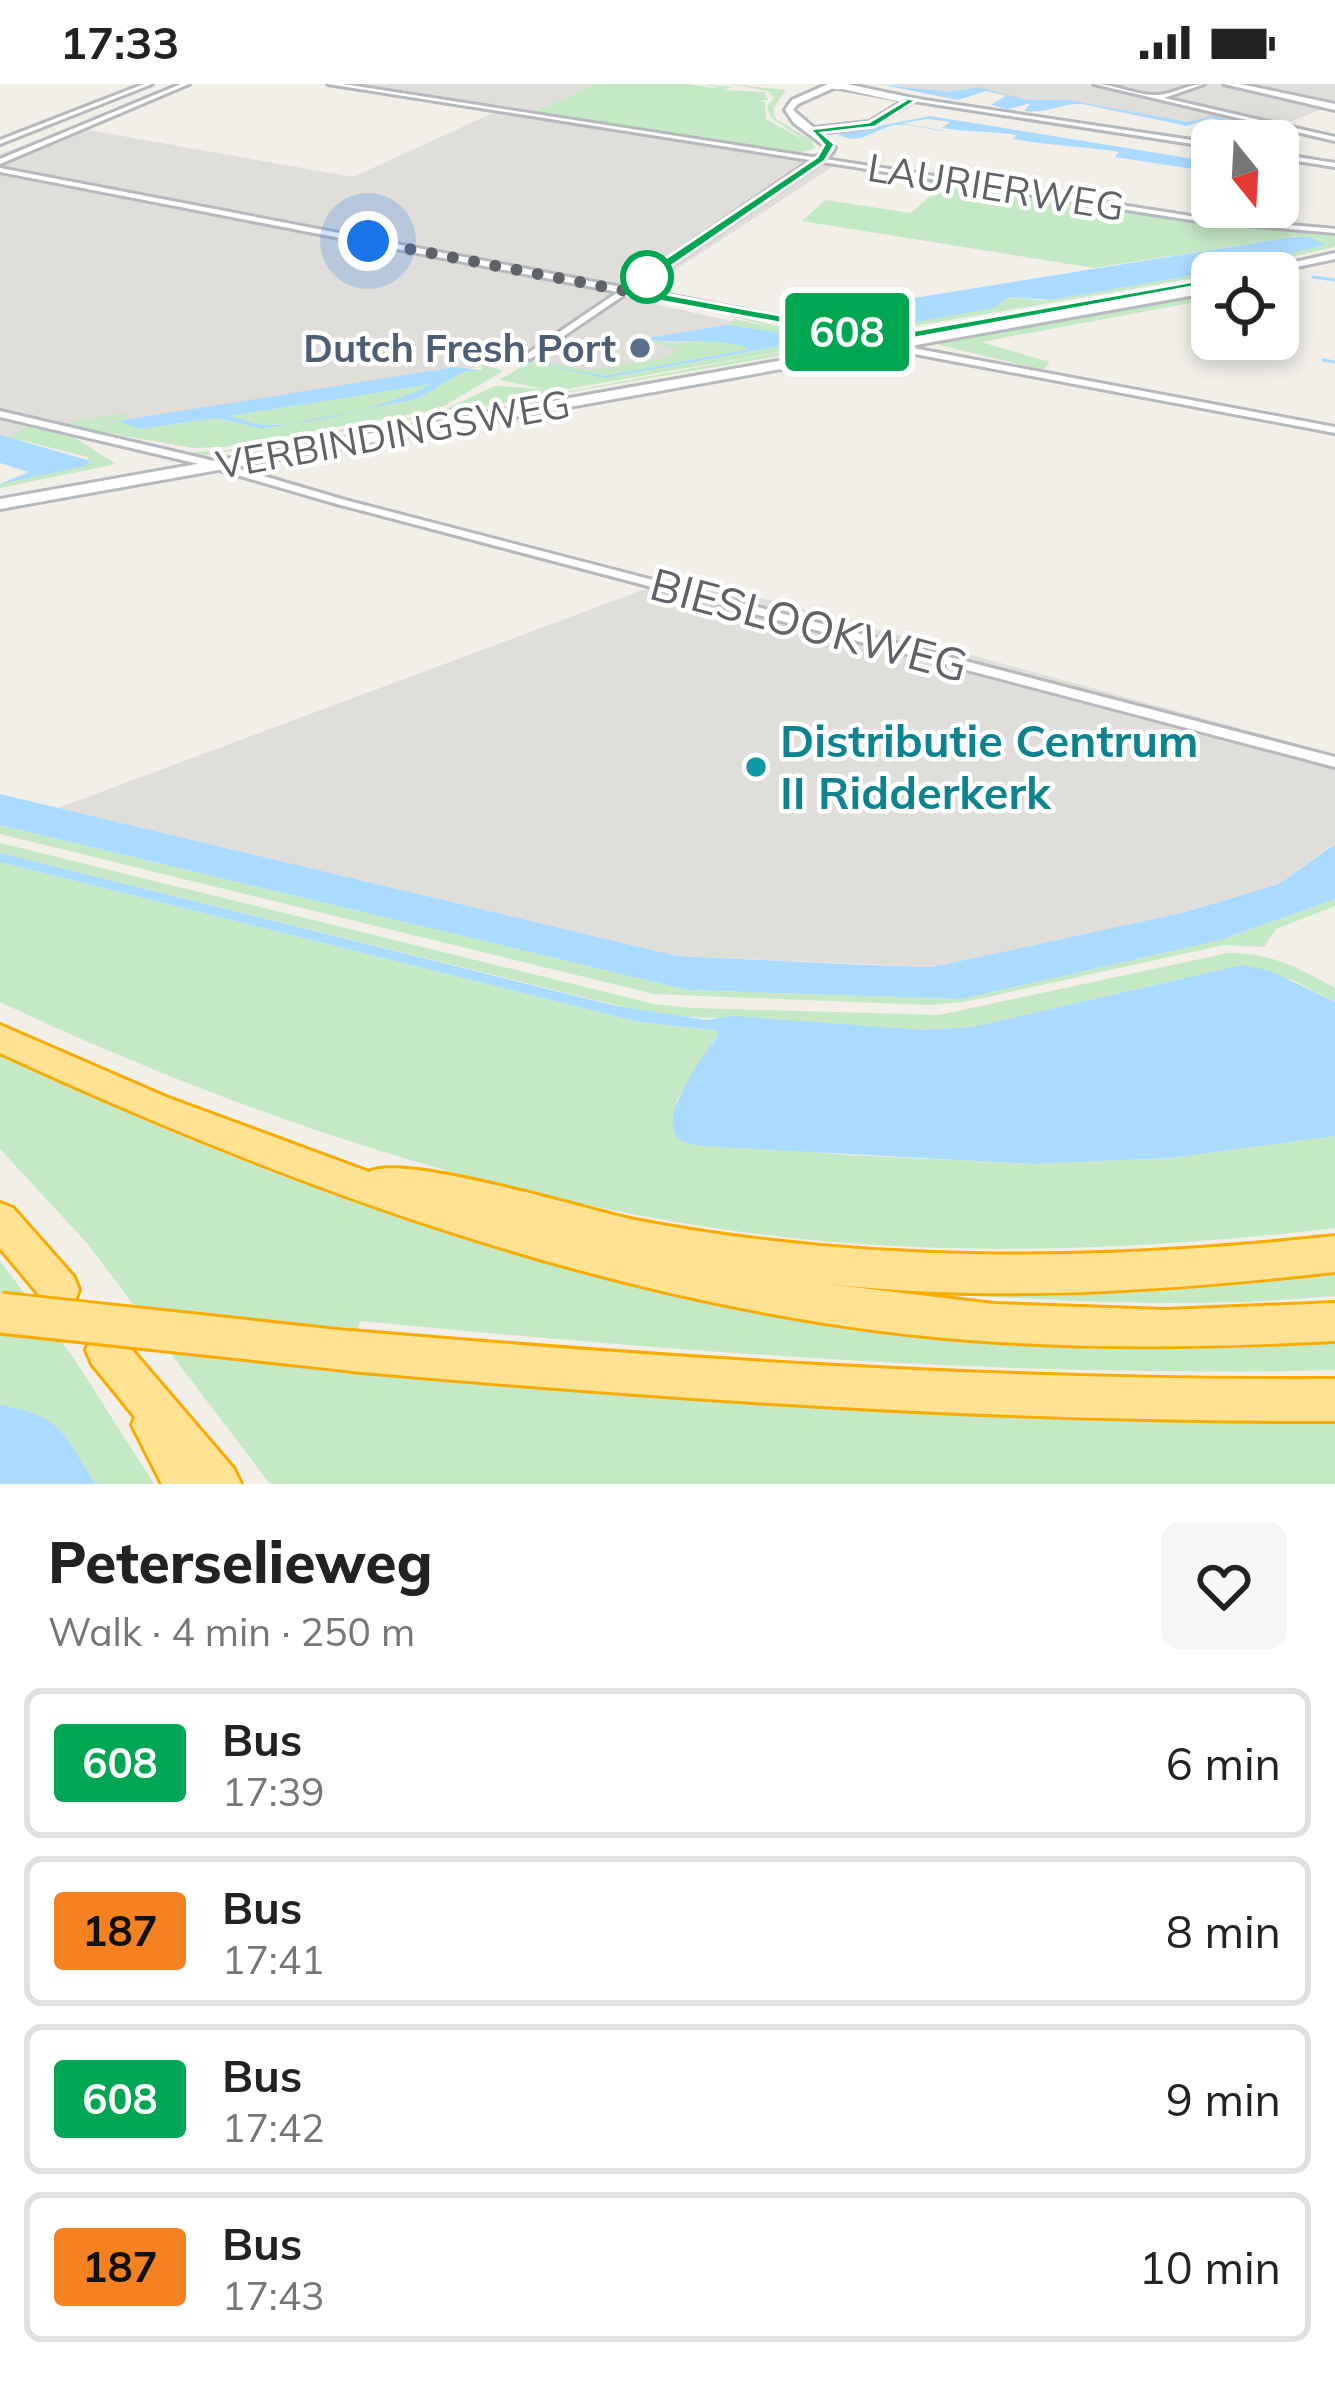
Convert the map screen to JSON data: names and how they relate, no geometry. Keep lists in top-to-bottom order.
{
  "streets": {
    "street": ["LAURIERWEG", "VERBINDINGSWEG", "BIESLOOKWEG"]
  },
  "crossings": [
    ["VERBINDINGSWEG", "BIESLOOKWEG"]
  ],
  "places": ["Dutch Fresh Port", "Distributie Centrum II Ridderkerk"],
  "lines": ["bus line 608"],
  "north": "bottom",
  "page": {
    "status": "17:33",
    "on_map": "608",
    "heading": ["Peterselieweg", "Walk · 4 min · 250 m"],
    "list": [
      {
        "mark": "608",
        "name": "Bus",
        "note": "17:39",
        "value": "6 min"
      },
      {
        "mark": "187",
        "name": "Bus",
        "note": "17:41",
        "value": "8 min"
      },
      {
        "mark": "608",
        "name": "Bus",
        "note": "17:42",
        "value": "9 min"
      },
      {
        "mark": "187",
        "name": "Bus",
        "note": "17:43",
        "value": "10 min"
      }
    ]
  }
}
